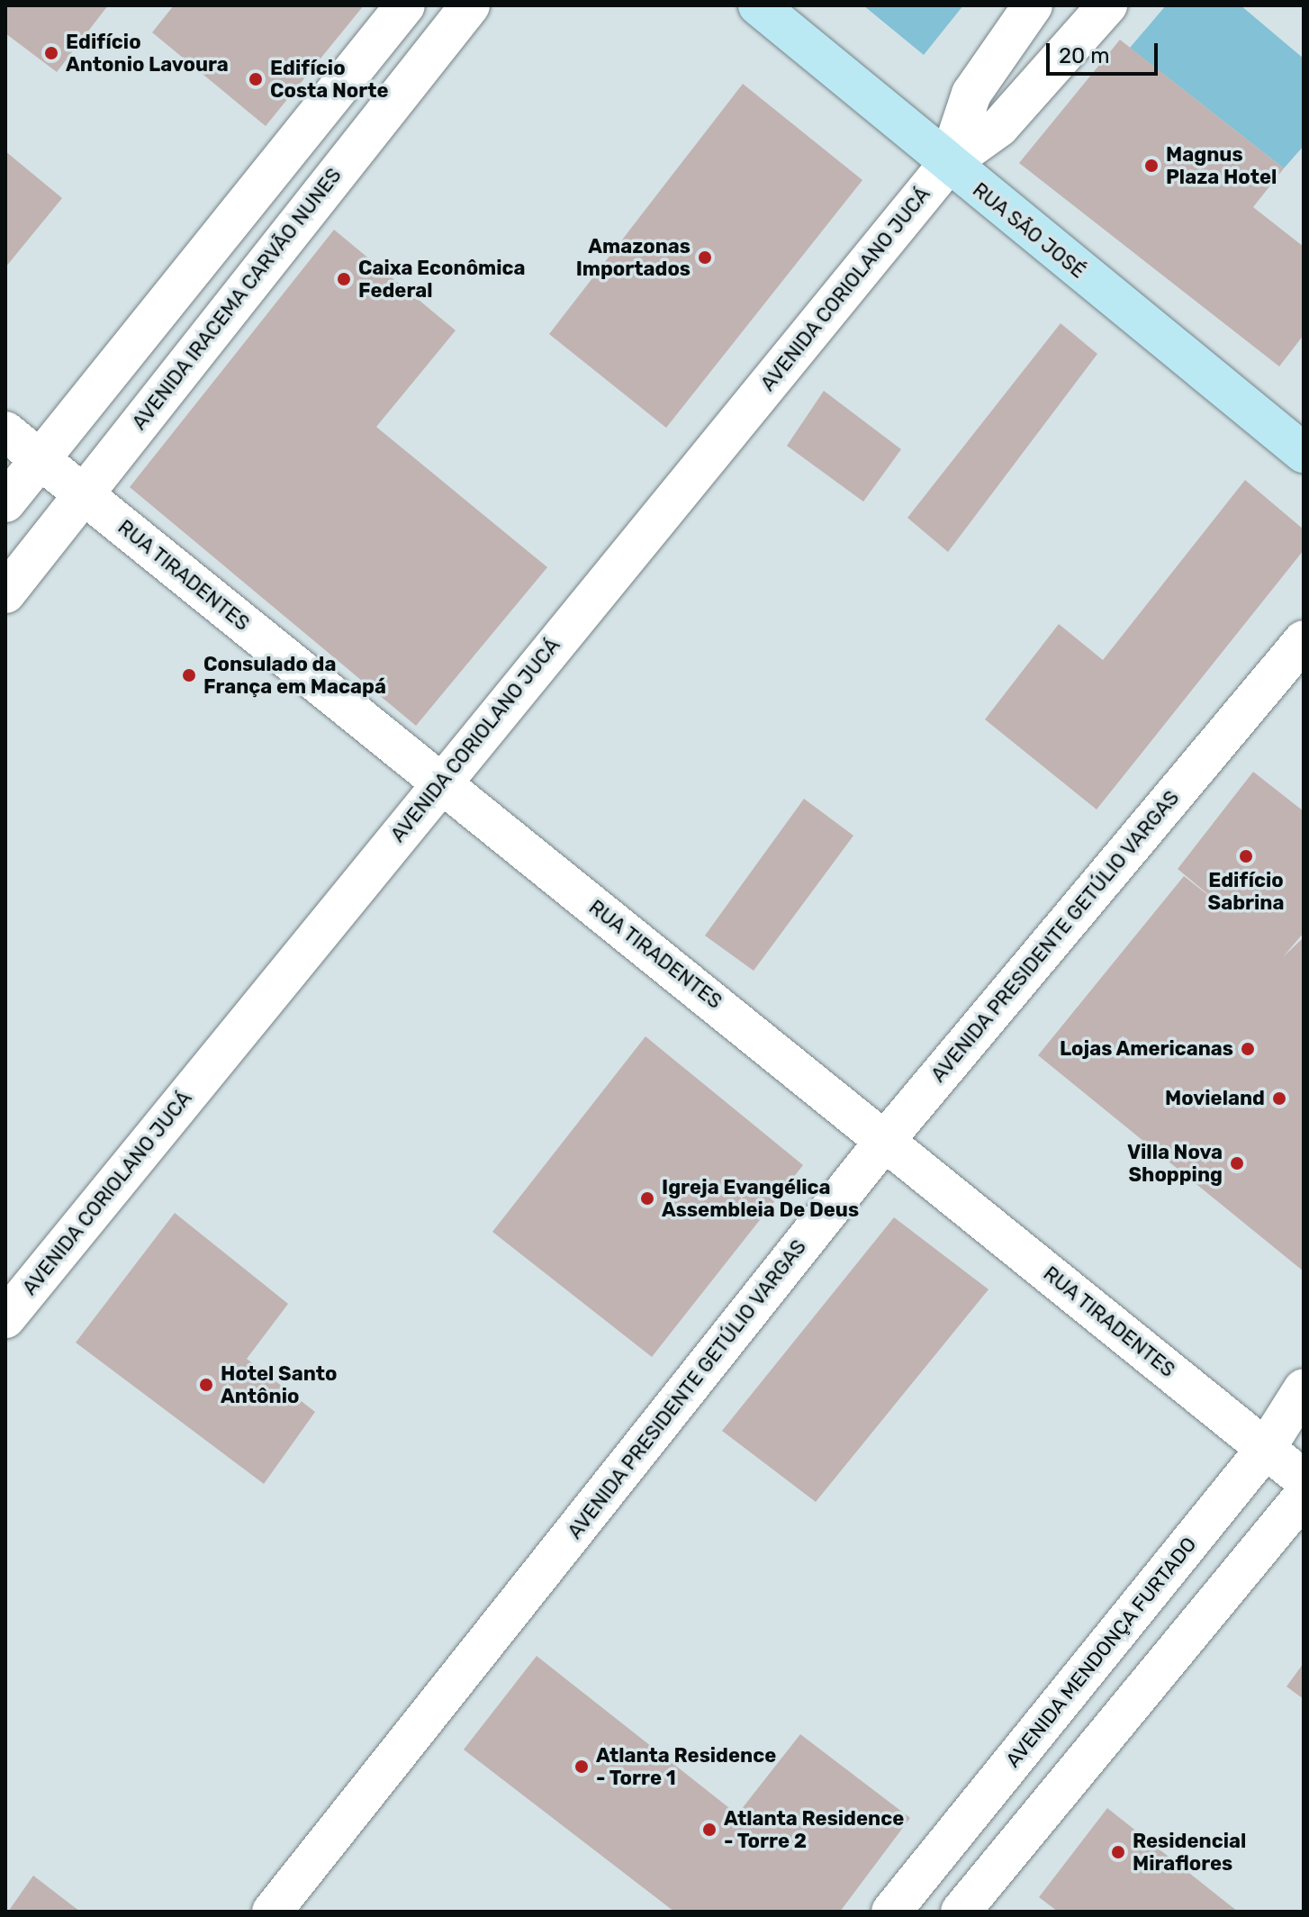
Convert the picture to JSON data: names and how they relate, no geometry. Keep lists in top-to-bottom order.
{
  "streets": {
    "main road": ["RUA SÃO JOSÉ"],
    "street": [
      "AVENIDA CORIOLANO JUCÁ",
      "AVENIDA IRACEMA CARVÃO NUNES",
      "RUA TIRADENTES",
      "AVENIDA PRESIDENTE GETÚLIO VARGAS",
      "AVENIDA MENDONÇA FURTADO"
    ]
  },
  "crossings": [
    ["RUA SÃO JOSÉ", "AVENIDA CORIOLANO JUCÁ"],
    ["AVENIDA CORIOLANO JUCÁ", "RUA TIRADENTES"],
    ["AVENIDA IRACEMA CARVÃO NUNES", "RUA TIRADENTES"],
    ["RUA TIRADENTES", "AVENIDA PRESIDENTE GETÚLIO VARGAS"],
    ["RUA TIRADENTES", "AVENIDA MENDONÇA FURTADO"]
  ],
  "places": [
    "Edifício Antonio Lavoura",
    "Edifício Costa Norte",
    "Magnus Plaza Hotel",
    "Amazonas Importados",
    "Caixa Econômica Federal",
    "Consulado da França em Macapá",
    "Edifício Sabrina",
    "Lojas Americanas",
    "Movieland",
    "Villa Nova Shopping",
    "Igreja Evangélica Assembleia De Deus",
    "Hotel Santo Antônio",
    "Atlanta Residence - Torre 1",
    "Atlanta Residence - Torre 2",
    "Residencial Miraflores"
  ],
  "scale_bar": "20 m"
}
